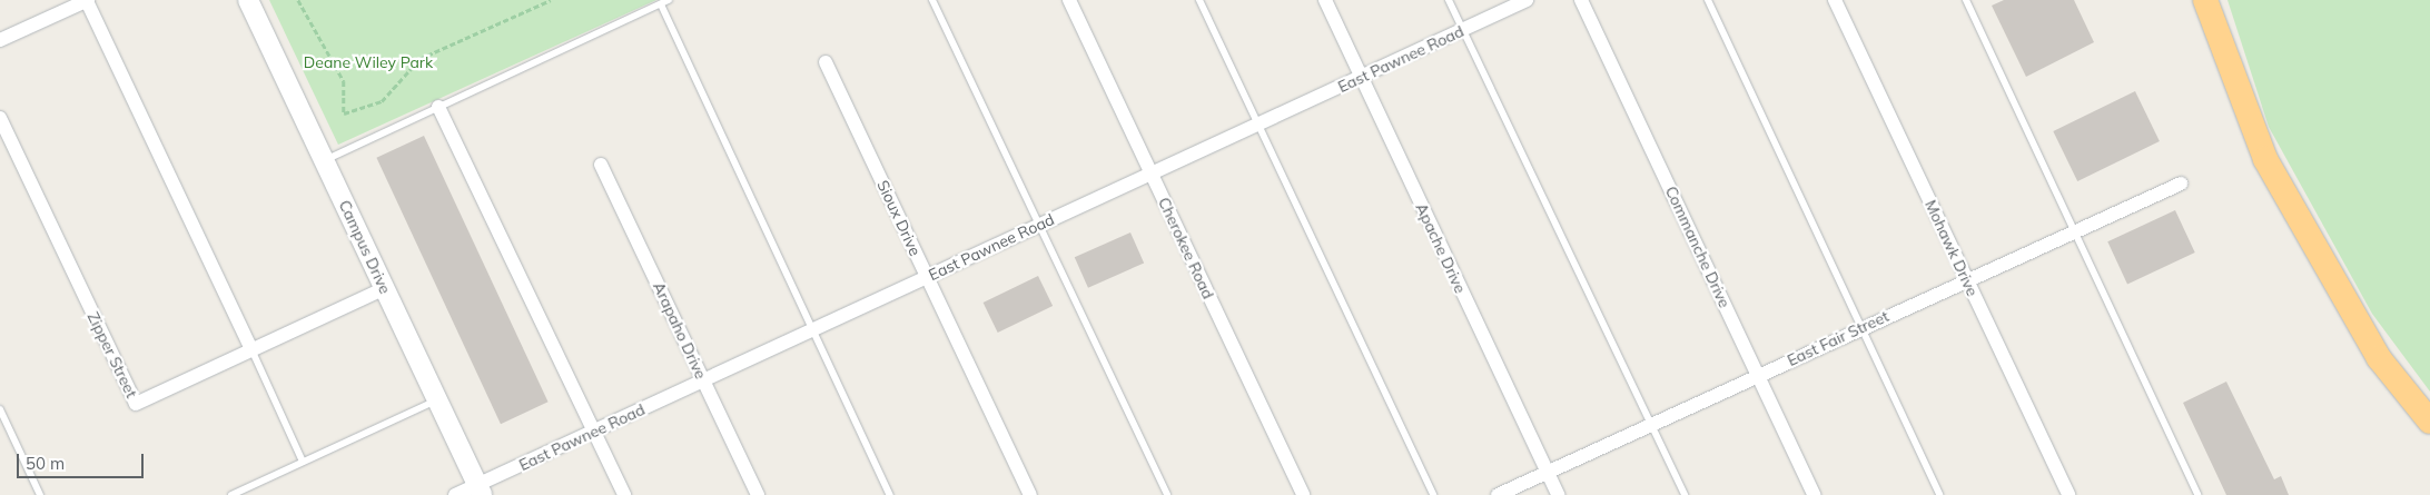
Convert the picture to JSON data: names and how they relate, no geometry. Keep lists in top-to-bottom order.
{
  "streets": {
    "main road": ["Campus Drive"],
    "street": [
      "East Pawnee Road",
      "Sioux Drive",
      "Commanche Drive",
      "Cherokee Road",
      "Apache Drive",
      "Mohawk Drive",
      "Arapaho Drive",
      "East Fair Street",
      "Zipper Street"
    ]
  },
  "crossings": [
    ["East Pawnee Road", "Sioux Drive"],
    ["East Pawnee Road", "Campus Drive"],
    ["East Pawnee Road", "Cherokee Road"],
    ["East Pawnee Road", "Apache Drive"],
    ["East Pawnee Road", "Arapaho Drive"],
    ["Campus Drive", "Zipper Street"],
    ["Commanche Drive", "East Fair Street"],
    ["Apache Drive", "East Fair Street"],
    ["Mohawk Drive", "East Fair Street"]
  ],
  "parks": ["Deane Wiley Park"],
  "scale_bar": "50 m"
}
